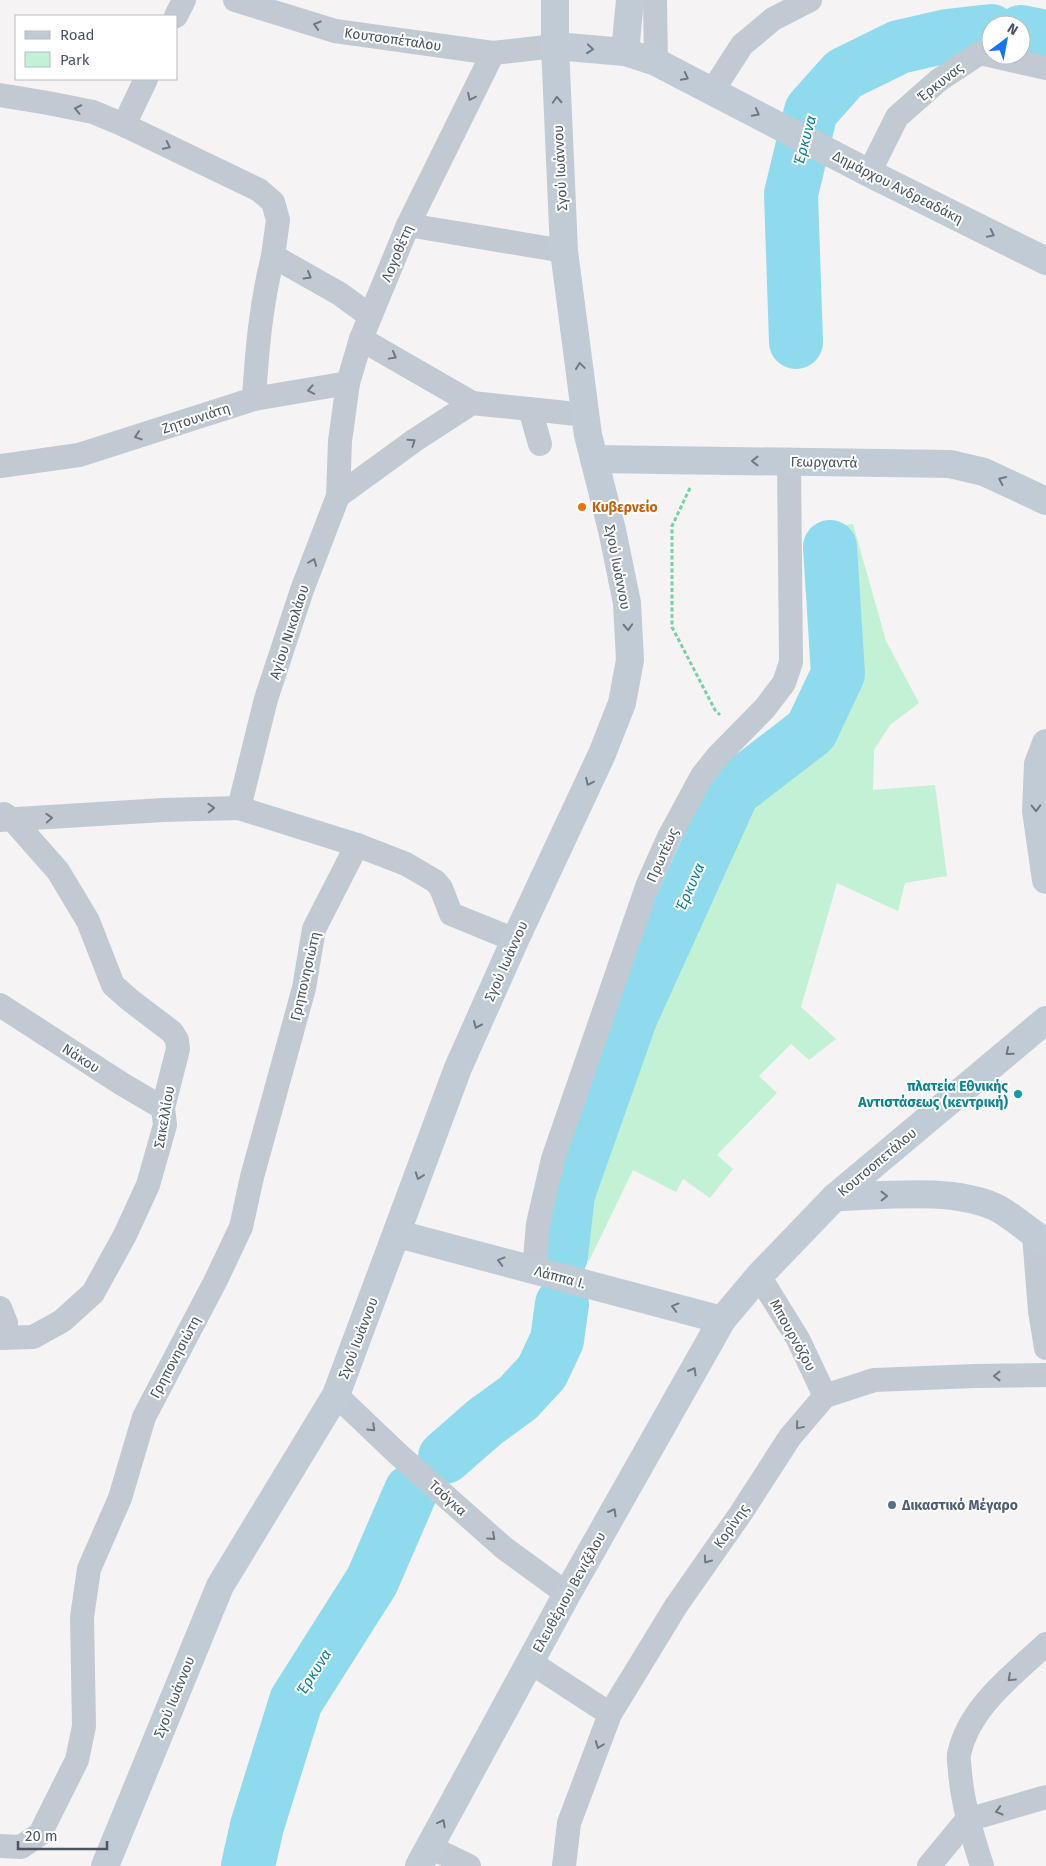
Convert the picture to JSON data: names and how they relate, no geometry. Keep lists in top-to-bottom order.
{
  "streets": {
    "main road": [
      "Σγού Ιωάννου",
      "Δημάρχου Ανδρεαδάκη",
      "Γεωργαντά",
      "Κουτσοπετάλου",
      "Λάππα Ι.",
      "Ελευθέριου Βενιζέλου"
    ],
    "street": [
      "Κουτσοπέταλου",
      "Έρκυνας",
      "Λογοθέτη",
      "Ζητουνιάτη",
      "Αγίου Νικολάου",
      "Πρωτέως",
      "Γρηπονησιώτη",
      "Νάκου",
      "Σακελλίου",
      "Μπουρνόζου",
      "Τσόγκα",
      "Κορίνης"
    ]
  },
  "crossings": [
    ["Κουτσοπέταλου", "Σγού Ιωάννου"],
    ["Κουτσοπέταλου", "Δημάρχου Ανδρεαδάκη"],
    ["Κουτσοπέταλου", "Λογοθέτη"],
    ["Έρκυνας", "Δημάρχου Ανδρεαδάκη"],
    ["Σγού Ιωάννου", "Δημάρχου Ανδρεαδάκη"],
    ["Σγού Ιωάννου", "Γεωργαντά"],
    ["Σγού Ιωάννου", "Λάππα Ι."],
    ["Σγού Ιωάννου", "Τσόγκα"],
    ["Γεωργαντά", "Πρωτέως"],
    ["Πρωτέως", "Λάππα Ι."],
    ["Νάκου", "Σακελλίου"],
    ["Κουτσοπετάλου", "Λάππα Ι."],
    ["Κουτσοπετάλου", "Μπουρνόζου"],
    ["Κουτσοπετάλου", "Ελευθέριου Βενιζέλου"],
    ["Λάππα Ι.", "Ελευθέριου Βενιζέλου"],
    ["Μπουρνόζου", "Κορίνης"],
    ["Τσόγκα", "Ελευθέριου Βενιζέλου"]
  ],
  "one_way": [
    "Κουτσοπέταλου",
    "Δημάρχου Ανδρεαδάκη",
    "Λογοθέτη",
    "Ζητουνιάτη",
    "Γεωργαντά",
    "Αγίου Νικολάου",
    "Κουτσοπετάλου",
    "Λάππα Ι.",
    "Τσόγκα",
    "Κορίνης",
    "Ελευθέριου Βενιζέλου"
  ],
  "water": ["Έρκυνα"],
  "places": ["Κυβερνείο", "πλατεία Εθνικής Αντιστάσεως (κεντρική)", "Δικαστικό Μέγαρο"],
  "legend": ["Road", "Park"],
  "scale_bar": "20 m",
  "north": "top right"
}
